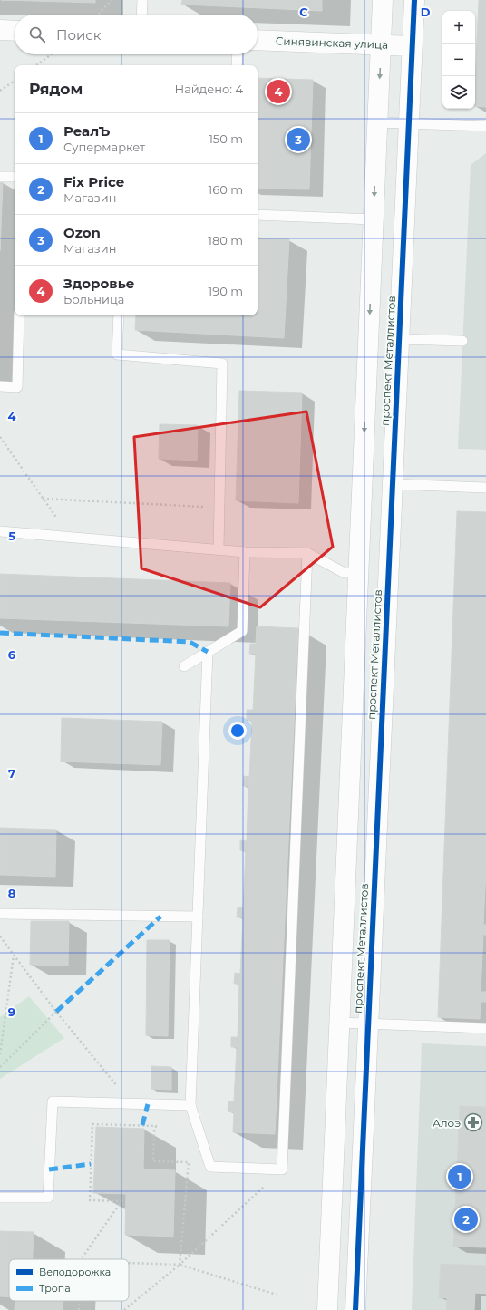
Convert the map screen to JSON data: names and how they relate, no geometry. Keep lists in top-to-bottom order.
{
  "streets": {
    "street": ["Синявинская улица", "проспект Металлистов"]
  },
  "crossings": [
    ["Синявинская улица", "проспект Металлистов"]
  ],
  "places": {
    "pharmacy": ["Алоэ"]
  },
  "legend": ["Велодорожка", "Тропа"],
  "page": {
    "map_buttons": ["+", "−"],
    "search": "Поиск",
    "heading": ["Рядом", "Найдено: 4"],
    "pins": [
      "4",
      "3",
      "1",
      "2"
    ],
    "list": [
      {
        "mark": "1",
        "name": "РеалЪ",
        "note": "Супермаркет",
        "value": "150 m"
      },
      {
        "mark": "2",
        "name": "Fix Price",
        "note": "Магазин",
        "value": "160 m"
      },
      {
        "mark": "3",
        "name": "Ozon",
        "note": "Магазин",
        "value": "180 m"
      },
      {
        "mark": "4",
        "name": "Здоровье",
        "note": "Больница",
        "value": "190 m"
      }
    ]
  },
  "grid": {
    "columns": ["C", "D"],
    "rows": [
      "4",
      "5",
      "6",
      "7",
      "8",
      "9"
    ]
  }
}
